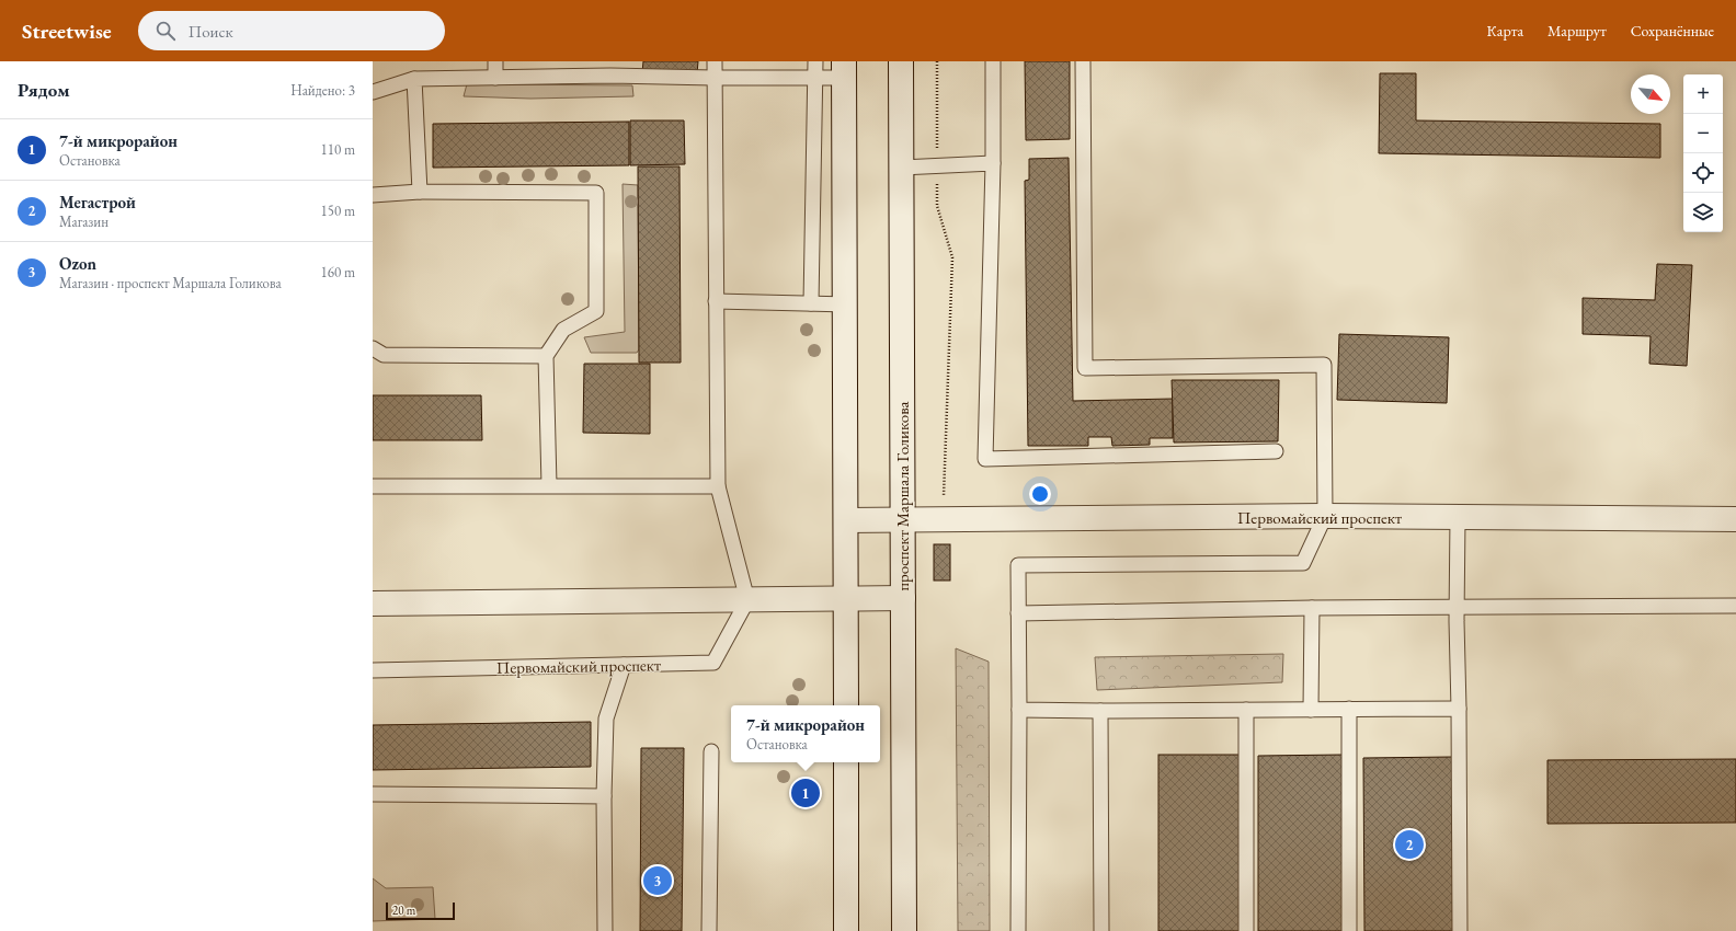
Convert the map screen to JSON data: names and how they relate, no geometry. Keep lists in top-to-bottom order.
{
  "streets": {
    "main road": ["проспект Маршала Голикова", "Первомайский проспект"]
  },
  "crossings": [
    ["проспект Маршала Голикова", "Первомайский проспект"]
  ],
  "scale_bar": "20 m",
  "north": "bottom right",
  "page": {
    "header": "Streetwise",
    "search": "Поиск",
    "nav": ["Карта", "Маршрут", "Сохранённые"],
    "heading": ["Рядом", "Найдено: 3"],
    "map_buttons": ["+", "−"],
    "list": [
      {
        "mark": "1",
        "name": "7-й микрорайон",
        "note": "Остановка",
        "value": "110 m"
      },
      {
        "mark": "2",
        "name": "Мегастрой",
        "note": "Магазин",
        "value": "150 m"
      },
      {
        "mark": "3",
        "name": "Ozon",
        "note": "Магазин · проспект Маршала Голикова",
        "value": "160 m"
      }
    ],
    "popup": ["7-й микрорайон", "Остановка"],
    "pins": ["1", "2", "3"],
    "scale": "20 m"
  }
}
